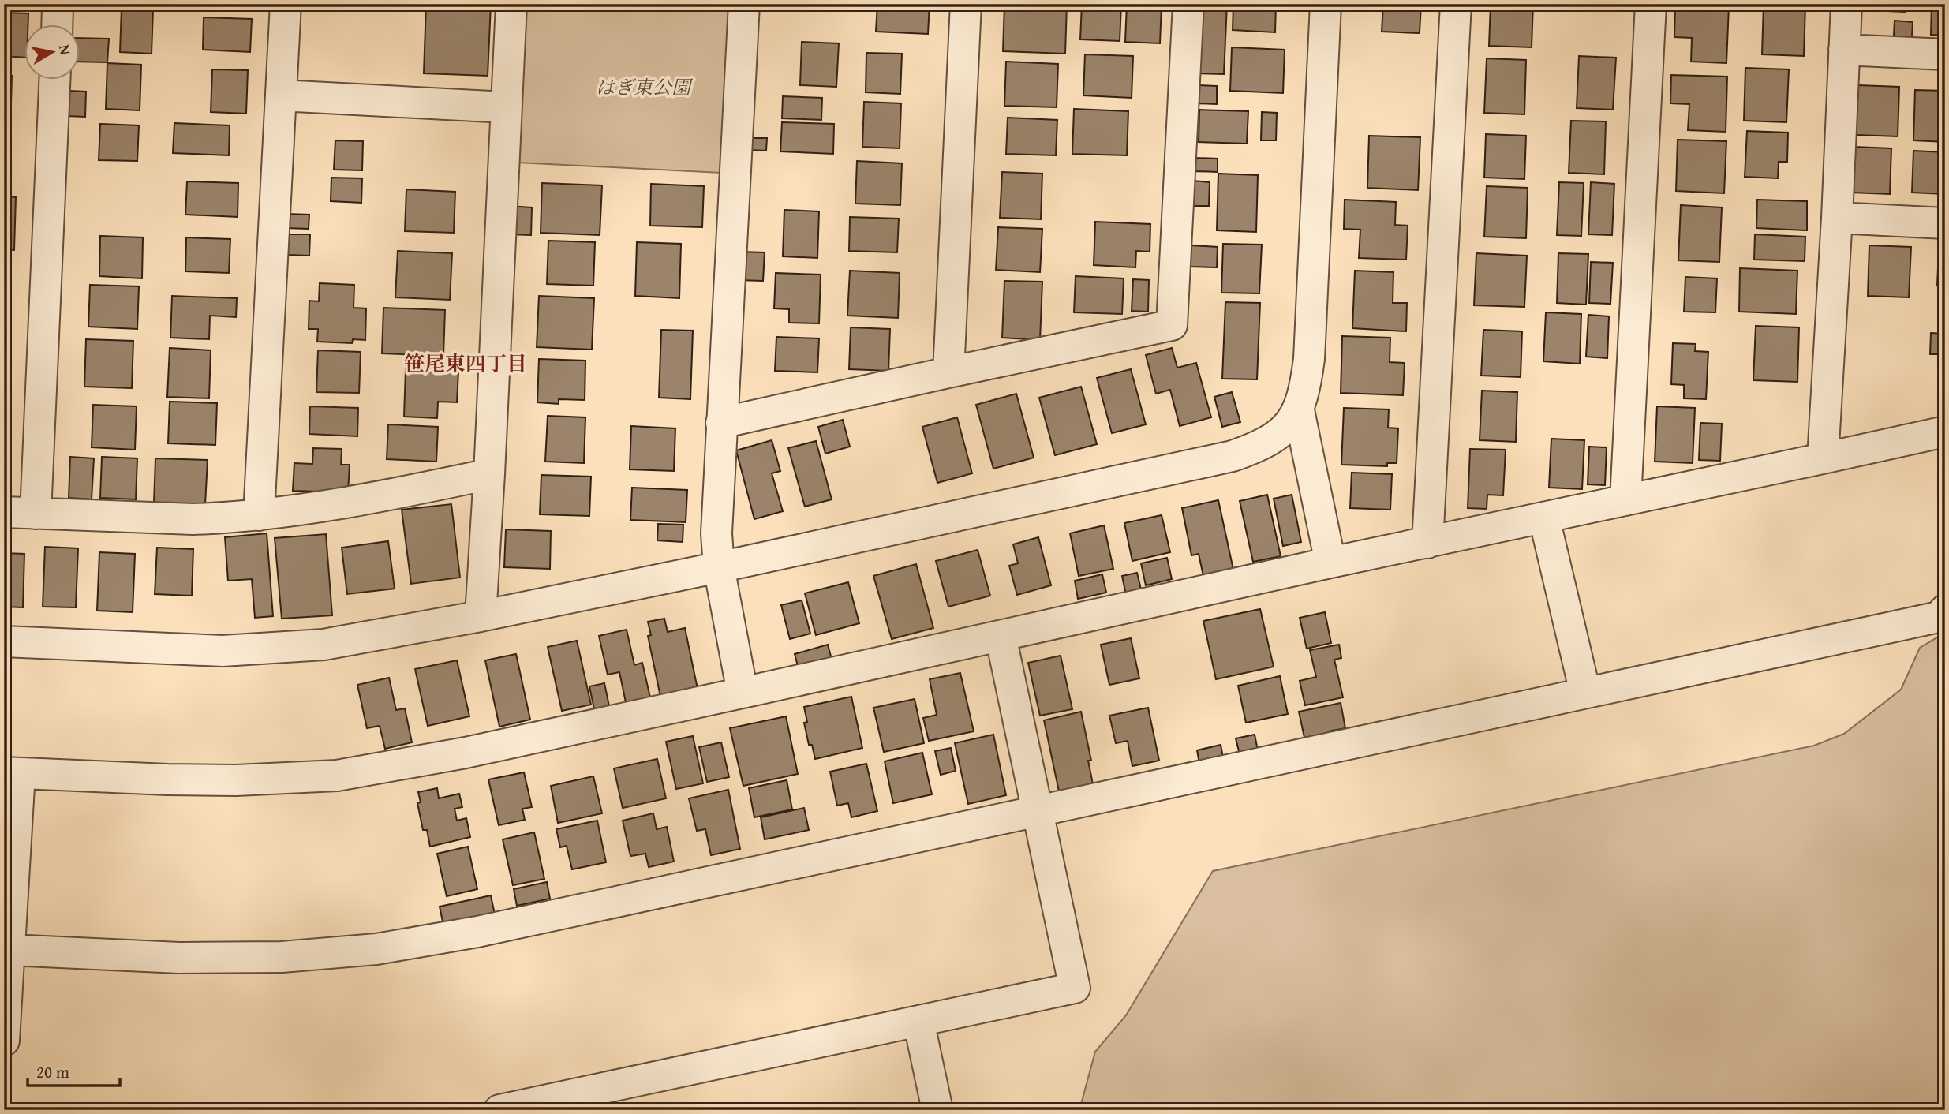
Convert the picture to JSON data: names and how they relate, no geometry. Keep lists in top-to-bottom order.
{
  "districts": ["笹尾東四丁目"],
  "parks": ["はぎ東公園"],
  "scale_bar": "20 m",
  "north": "right"
}
